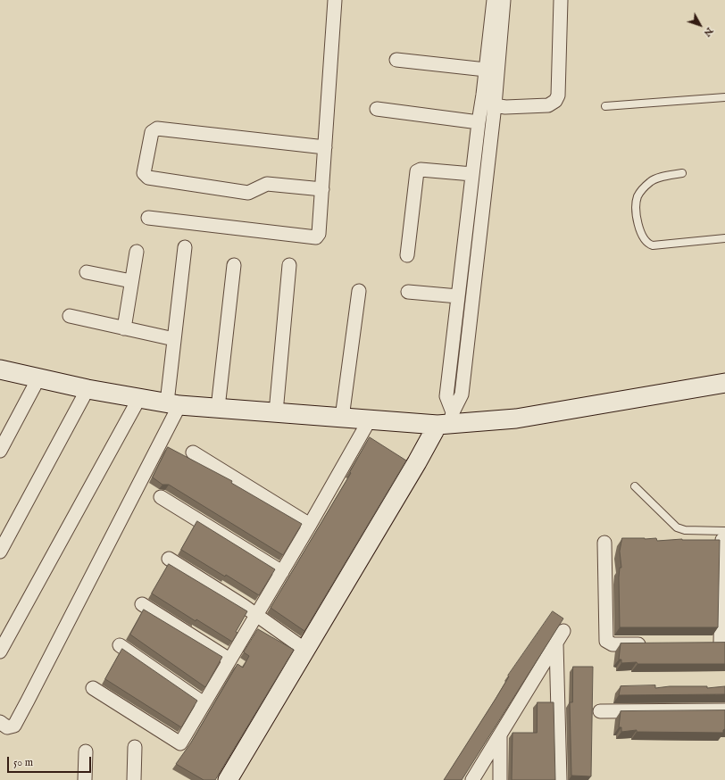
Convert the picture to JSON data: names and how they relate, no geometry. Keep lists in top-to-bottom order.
{
  "scale_bar": "50 m",
  "north": "bottom right"
}
